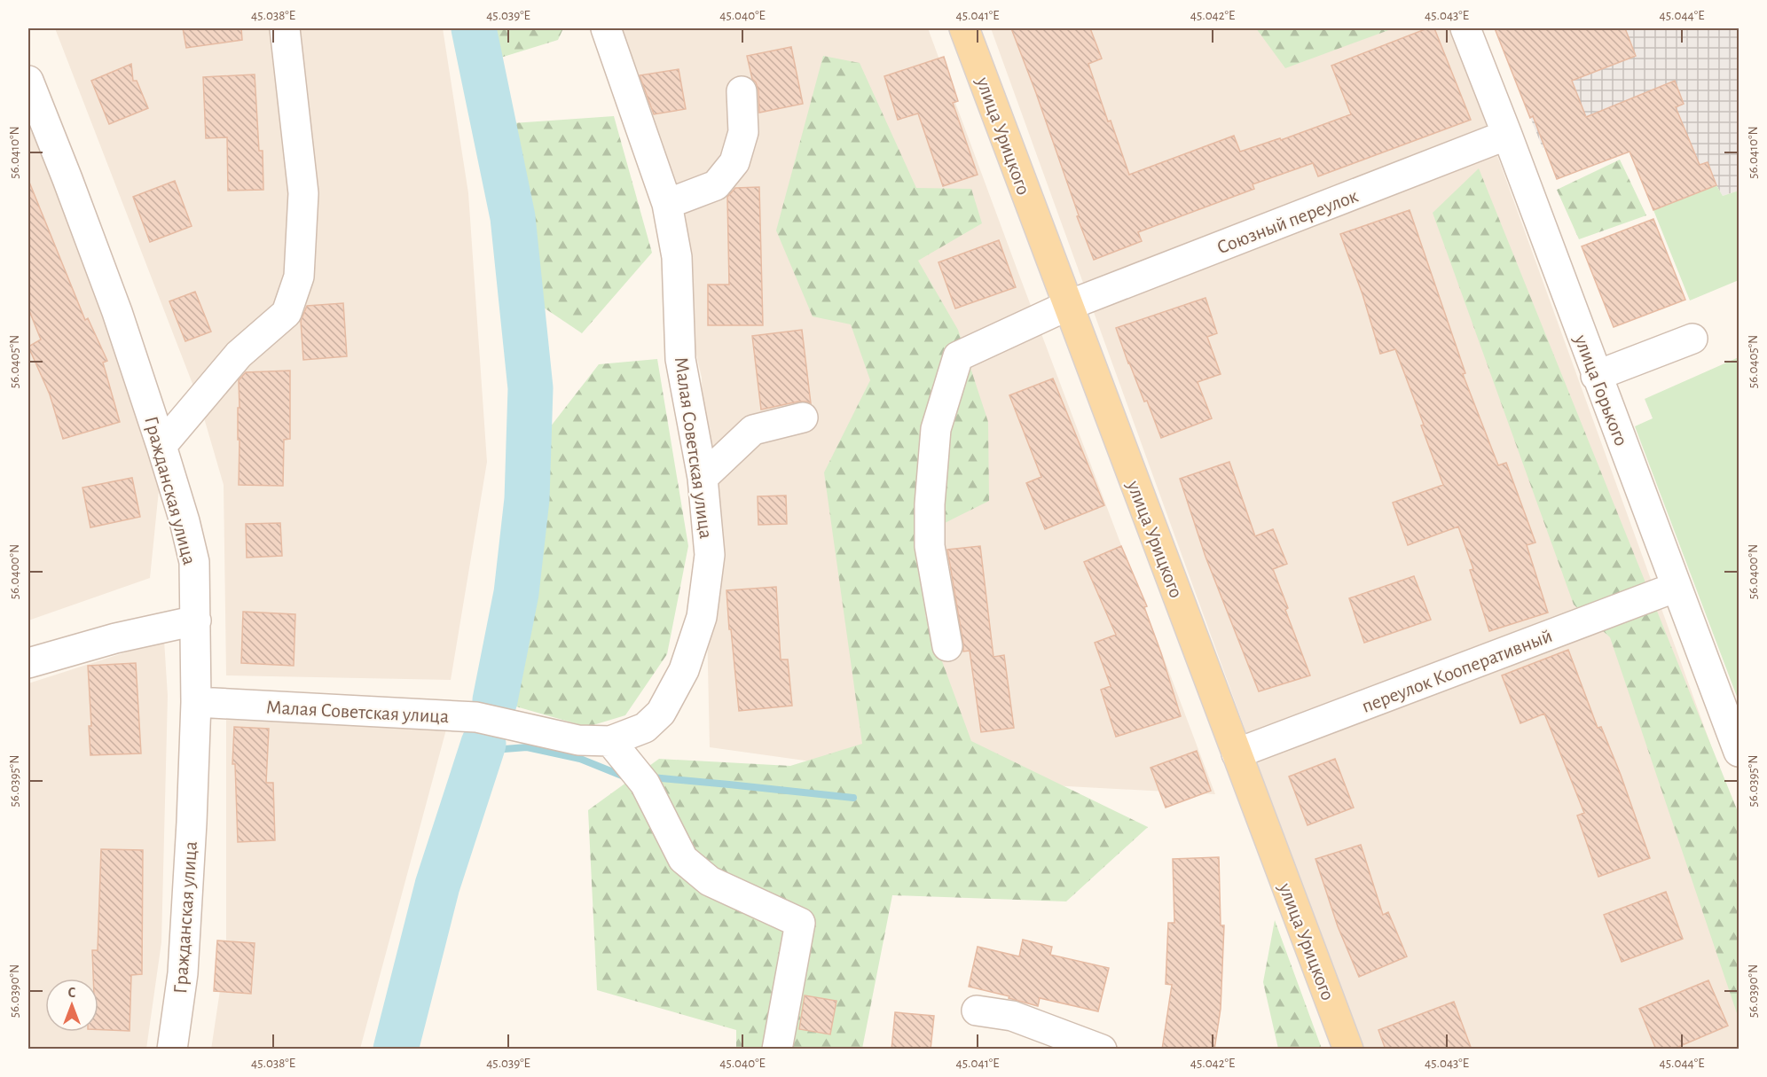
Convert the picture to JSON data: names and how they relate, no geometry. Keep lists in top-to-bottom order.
{
  "streets": {
    "main road": ["улица Урицкого"],
    "street": [
      "Союзный переулок",
      "улица Горького",
      "Малая Советская улица",
      "Гражданская улица",
      "переулок Кооперативный"
    ]
  },
  "crossings": [
    ["улица Урицкого", "Союзный переулок"],
    ["улица Урицкого", "переулок Кооперативный"],
    ["Союзный переулок", "улица Горького"],
    ["улица Горького", "переулок Кооперативный"],
    ["Малая Советская улица", "Гражданская улица"]
  ],
  "north": "top",
  "coordinates": [
    "45.038°E",
    "45.039°E",
    "45.040°E",
    "45.041°E",
    "45.042°E",
    "45.043°E",
    "45.044°E",
    "56.0410°N",
    "56.0405°N",
    "56.0400°N",
    "56.0395°N",
    "56.0390°N"
  ]
}
